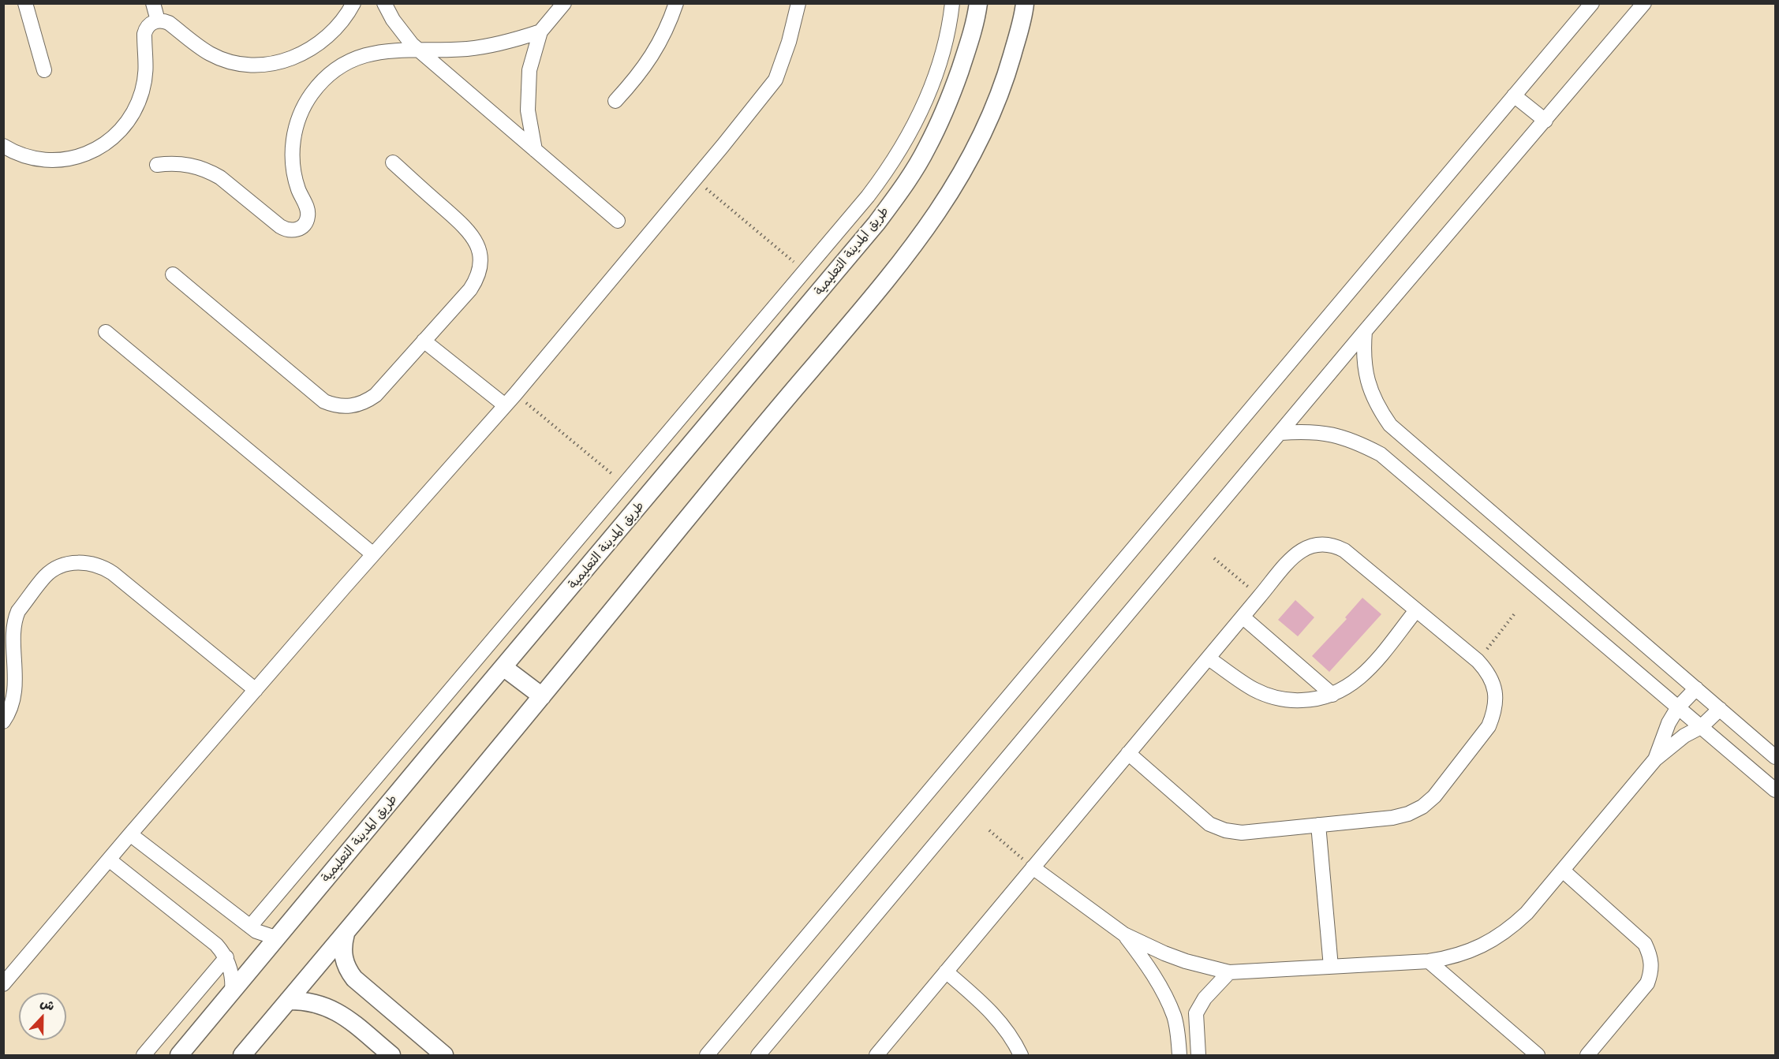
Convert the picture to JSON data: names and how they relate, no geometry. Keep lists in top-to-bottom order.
{
  "streets": {
    "street": ["طريق المدينة التعليمية"]
  },
  "north": "top"
}
